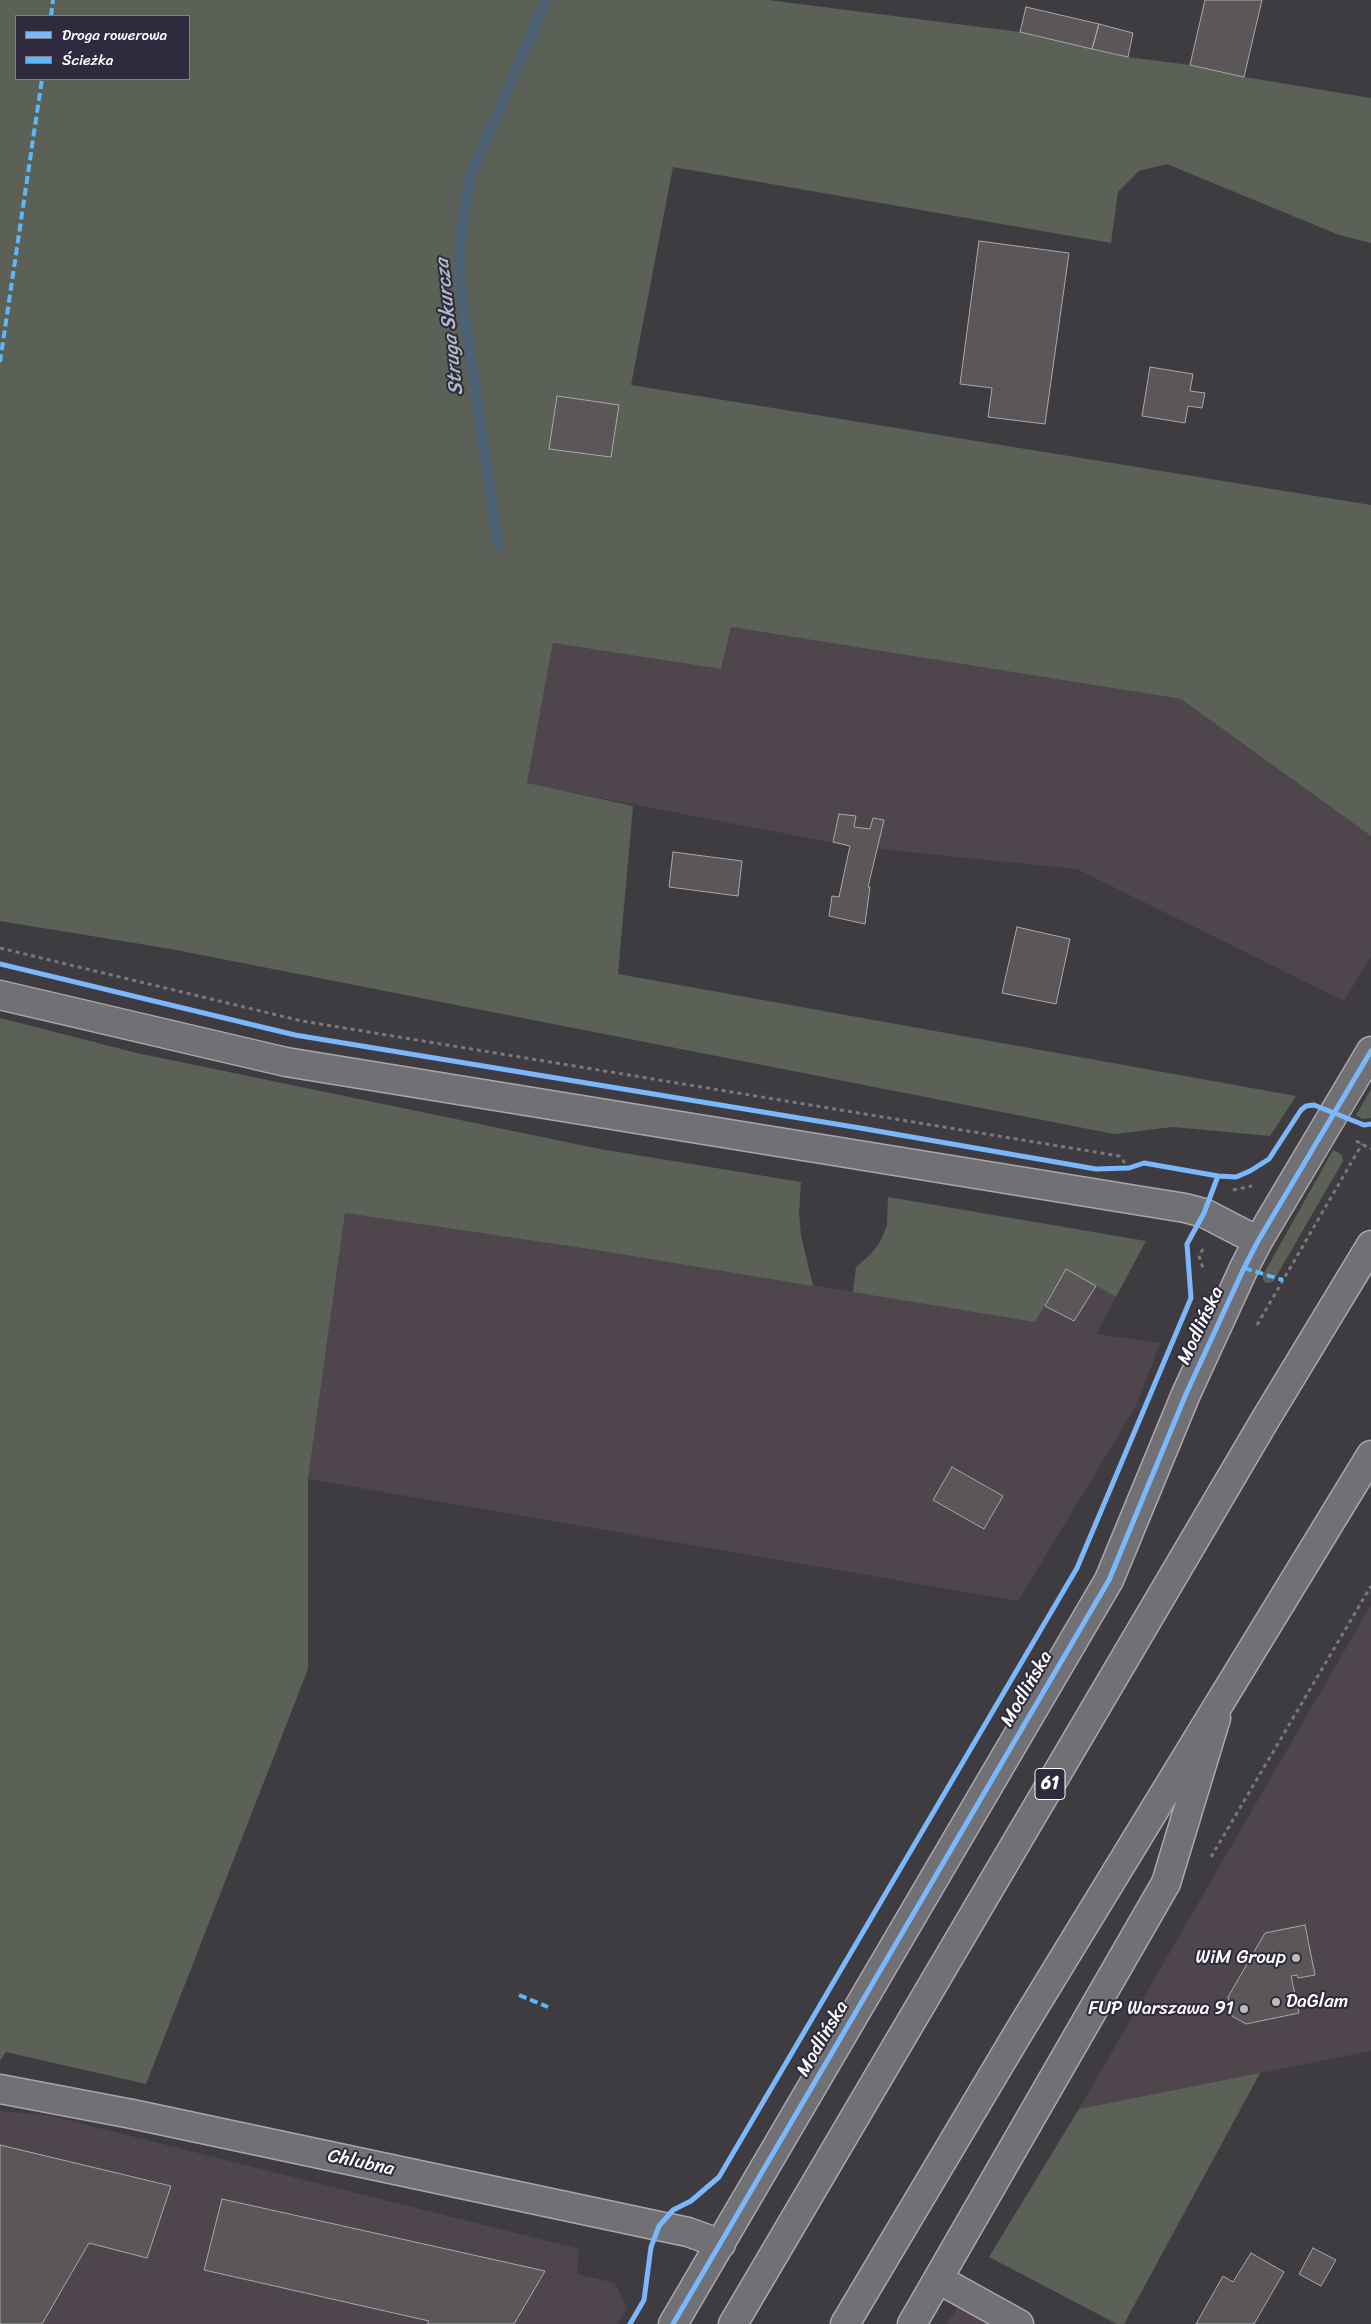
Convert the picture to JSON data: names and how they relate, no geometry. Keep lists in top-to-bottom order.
{
  "streets": {
    "street": ["Modlińska", "61", "Chlubna"]
  },
  "crossings": [
    ["Modlińska", "Chlubna"]
  ],
  "water": ["Struga Skurcza"],
  "places": ["WiM Group", "DaGlam", "FUP Warszawa 91"],
  "legend": ["Droga rowerowa", "Ścieżka"]
}
